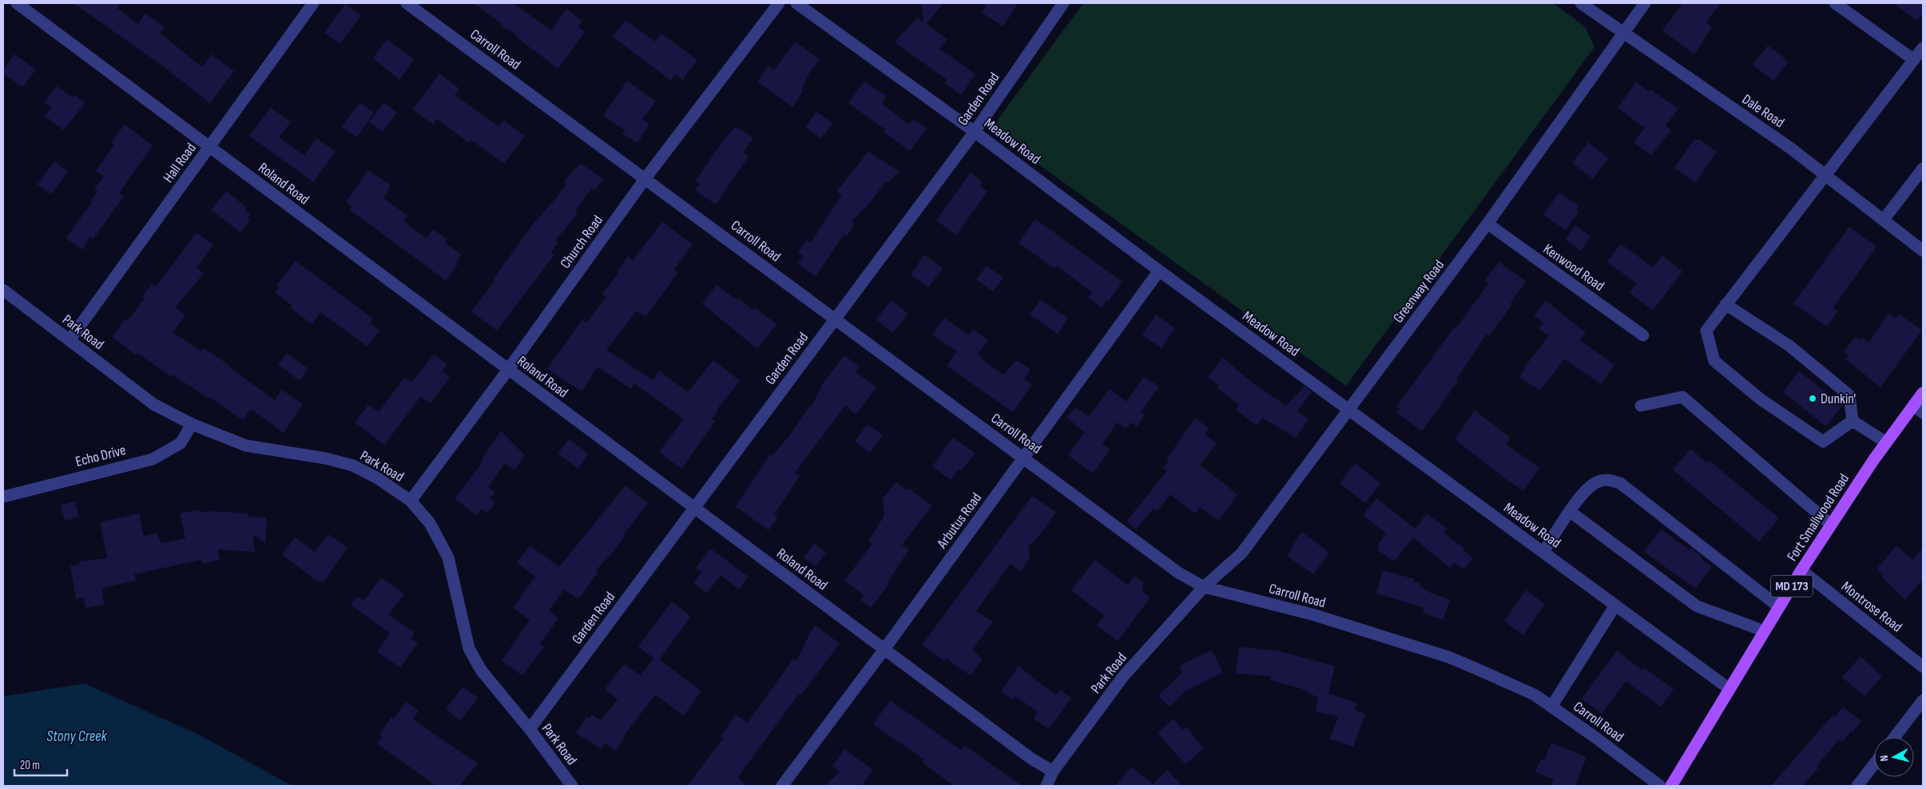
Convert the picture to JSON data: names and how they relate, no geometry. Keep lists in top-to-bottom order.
{
  "streets": {
    "main road": ["Fort Smallwood Road", "MD 173"],
    "street": [
      "Carroll Road",
      "Garden Road",
      "Dale Road",
      "Meadow Road",
      "Hall Road",
      "Roland Road",
      "Church Road",
      "Kenwood Road",
      "Greenway Road",
      "Park Road",
      "Echo Drive",
      "Arbutus Road",
      "Montrose Road"
    ]
  },
  "crossings": [
    ["Carroll Road", "Garden Road"],
    ["Carroll Road", "Church Road"],
    ["Carroll Road", "Greenway Road"],
    ["Carroll Road", "Park Road"],
    ["Carroll Road", "Arbutus Road"],
    ["Garden Road", "Meadow Road"],
    ["Garden Road", "Roland Road"],
    ["Garden Road", "Park Road"],
    ["Dale Road", "Greenway Road"],
    ["Meadow Road", "Greenway Road"],
    ["Meadow Road", "Fort Smallwood Road"],
    ["Meadow Road", "Arbutus Road"],
    ["Hall Road", "Roland Road"],
    ["Hall Road", "Park Road"],
    ["Roland Road", "Church Road"],
    ["Roland Road", "Park Road"],
    ["Roland Road", "Arbutus Road"],
    ["Church Road", "Park Road"],
    ["Kenwood Road", "Greenway Road"],
    ["Greenway Road", "Park Road"],
    ["Park Road", "Echo Drive"],
    ["Fort Smallwood Road", "Montrose Road"]
  ],
  "water": ["Stony Creek"],
  "places": ["Dunkin'"],
  "scale_bar": "20 m",
  "north": "left"
}
